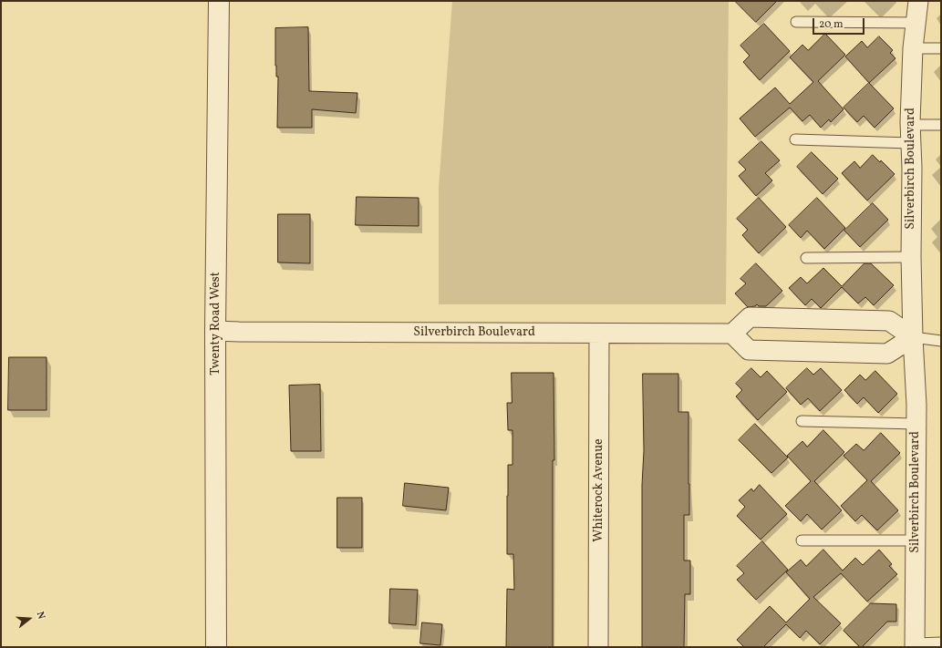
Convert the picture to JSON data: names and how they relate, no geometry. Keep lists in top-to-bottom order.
{
  "streets": {
    "street": ["Silverbirch Boulevard", "Twenty Road West", "Whiterock Avenue"]
  },
  "crossings": [
    ["Silverbirch Boulevard", "Twenty Road West"],
    ["Silverbirch Boulevard", "Whiterock Avenue"]
  ],
  "scale_bar": "20 m",
  "north": "right"
}
